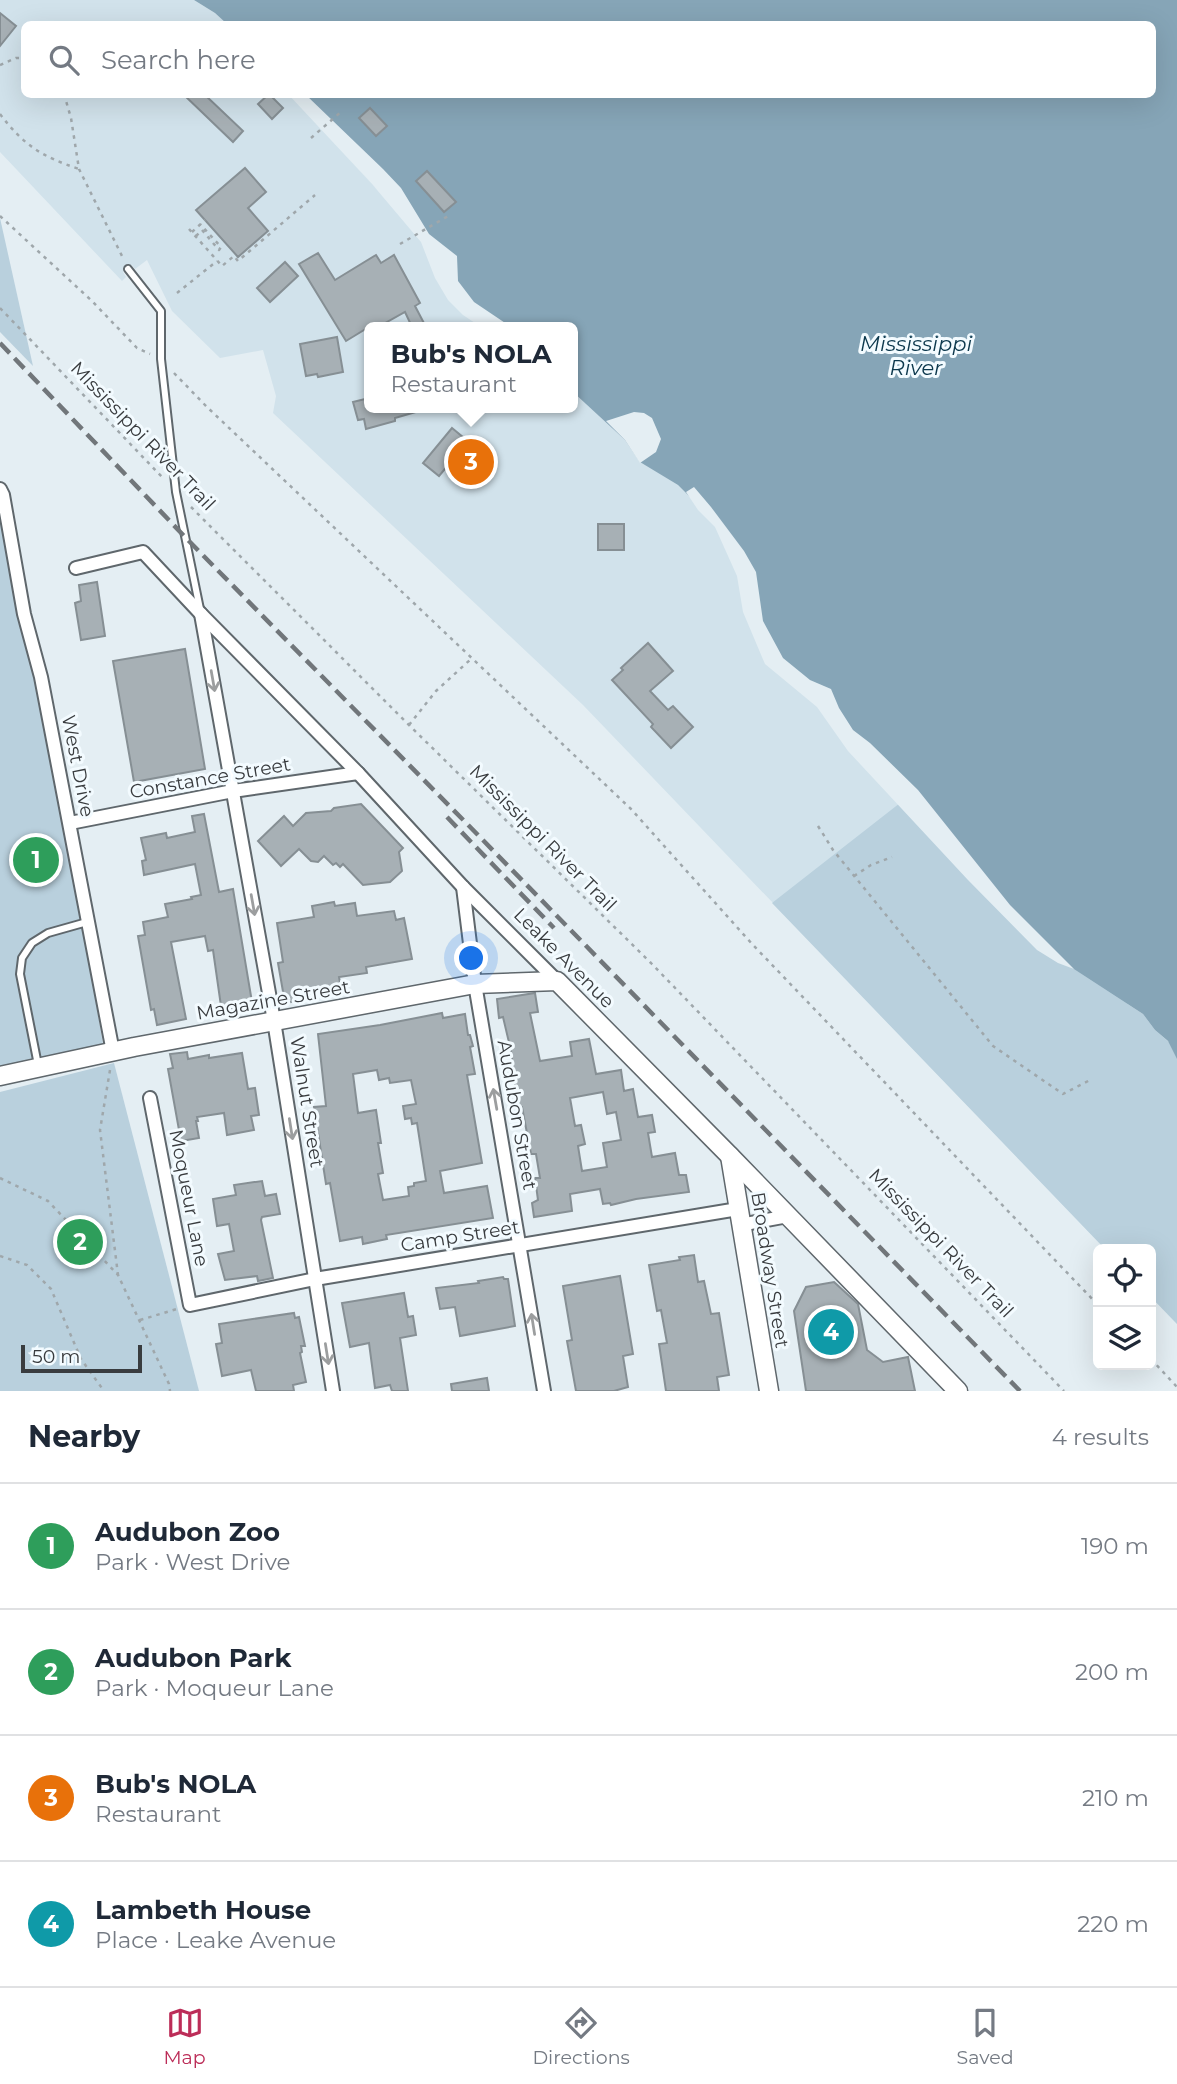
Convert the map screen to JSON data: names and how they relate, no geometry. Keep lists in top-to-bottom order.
{
  "streets": {
    "street": [
      "West Drive",
      "Constance Street",
      "Leake Avenue",
      "Magazine Street",
      "Walnut Street",
      "Audubon Street",
      "Moqueur Lane",
      "Camp Street",
      "Broadway Street"
    ],
    "path": ["Mississippi River Trail"]
  },
  "crossings": [
    ["West Drive", "Constance Street"],
    ["West Drive", "Magazine Street"],
    ["Constance Street", "Leake Avenue"],
    ["Constance Street", "Walnut Street"],
    ["Leake Avenue", "Magazine Street"],
    ["Leake Avenue", "Walnut Street"],
    ["Leake Avenue", "Audubon Street"],
    ["Leake Avenue", "Camp Street"],
    ["Leake Avenue", "Broadway Street"],
    ["Magazine Street", "Walnut Street"],
    ["Magazine Street", "Audubon Street"],
    ["Walnut Street", "Camp Street"],
    ["Audubon Street", "Camp Street"],
    ["Moqueur Lane", "Camp Street"],
    ["Camp Street", "Broadway Street"]
  ],
  "one_way": ["Walnut Street", "Audubon Street"],
  "water": ["Mississippi River"],
  "scale_bar": "50 m",
  "page": {
    "search": "Search here",
    "popup": ["Bub's NOLA", "Restaurant"],
    "pins": [
      "3",
      "1",
      "2",
      "4"
    ],
    "scale": "50 m",
    "heading": ["Nearby", "4 results"],
    "list": [
      {
        "mark": "1",
        "name": "Audubon Zoo",
        "note": "Park · West Drive",
        "value": "190 m"
      },
      {
        "mark": "2",
        "name": "Audubon Park",
        "note": "Park · Moqueur Lane",
        "value": "200 m"
      },
      {
        "mark": "3",
        "name": "Bub's NOLA",
        "note": "Restaurant",
        "value": "210 m"
      },
      {
        "mark": "4",
        "name": "Lambeth House",
        "note": "Place · Leake Avenue",
        "value": "220 m"
      }
    ],
    "nav": ["Map", "Directions", "Saved"]
  }
}
